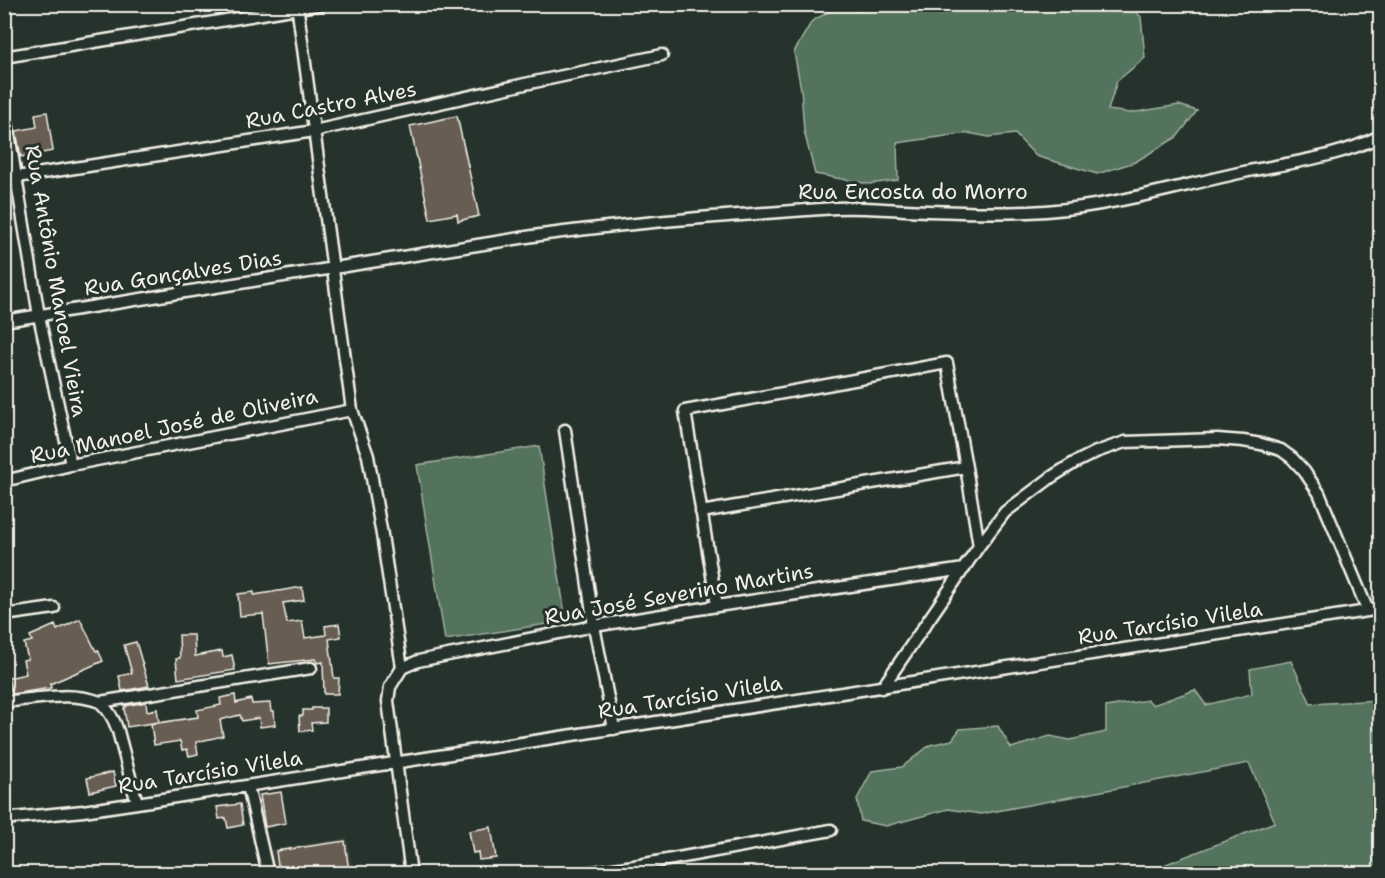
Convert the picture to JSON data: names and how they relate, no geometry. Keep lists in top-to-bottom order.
{
  "streets": {
    "street": [
      "Rua Castro Alves",
      "Rua Encosta do Morro",
      "Rua Gonçalves Dias",
      "Rua Antônio Manoel Vieira",
      "Rua Manoel José de Oliveira",
      "Rua José Severino Martins",
      "Rua Tarcísio Vilela"
    ]
  },
  "crossings": [
    ["Rua Castro Alves", "Rua Antônio Manoel Vieira"],
    ["Rua Encosta do Morro", "Rua Gonçalves Dias"],
    ["Rua Gonçalves Dias", "Rua Antônio Manoel Vieira"],
    ["Rua Antônio Manoel Vieira", "Rua Manoel José de Oliveira"]
  ]
}
